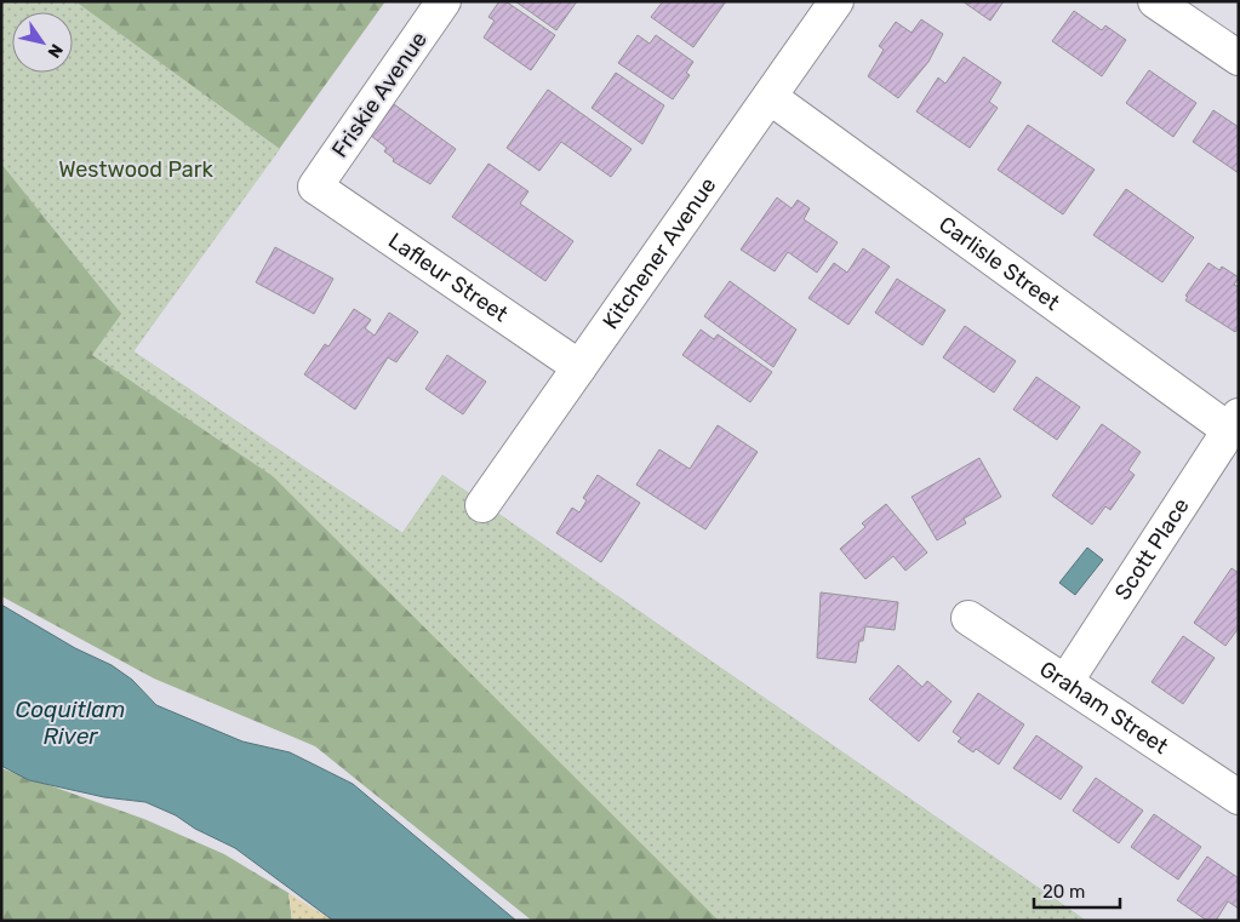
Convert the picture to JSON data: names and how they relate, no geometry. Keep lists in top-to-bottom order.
{
  "streets": {
    "street": [
      "Friskie Avenue",
      "Kitchener Avenue",
      "Carlisle Street",
      "Lafleur Street",
      "Scott Place",
      "Graham Street"
    ]
  },
  "crossings": [
    ["Friskie Avenue", "Lafleur Street"],
    ["Kitchener Avenue", "Carlisle Street"],
    ["Kitchener Avenue", "Lafleur Street"],
    ["Carlisle Street", "Scott Place"],
    ["Scott Place", "Graham Street"]
  ],
  "water": ["Coquitlam River"],
  "parks": ["Westwood Park"],
  "scale_bar": "20 m",
  "north": "bottom right"
}
